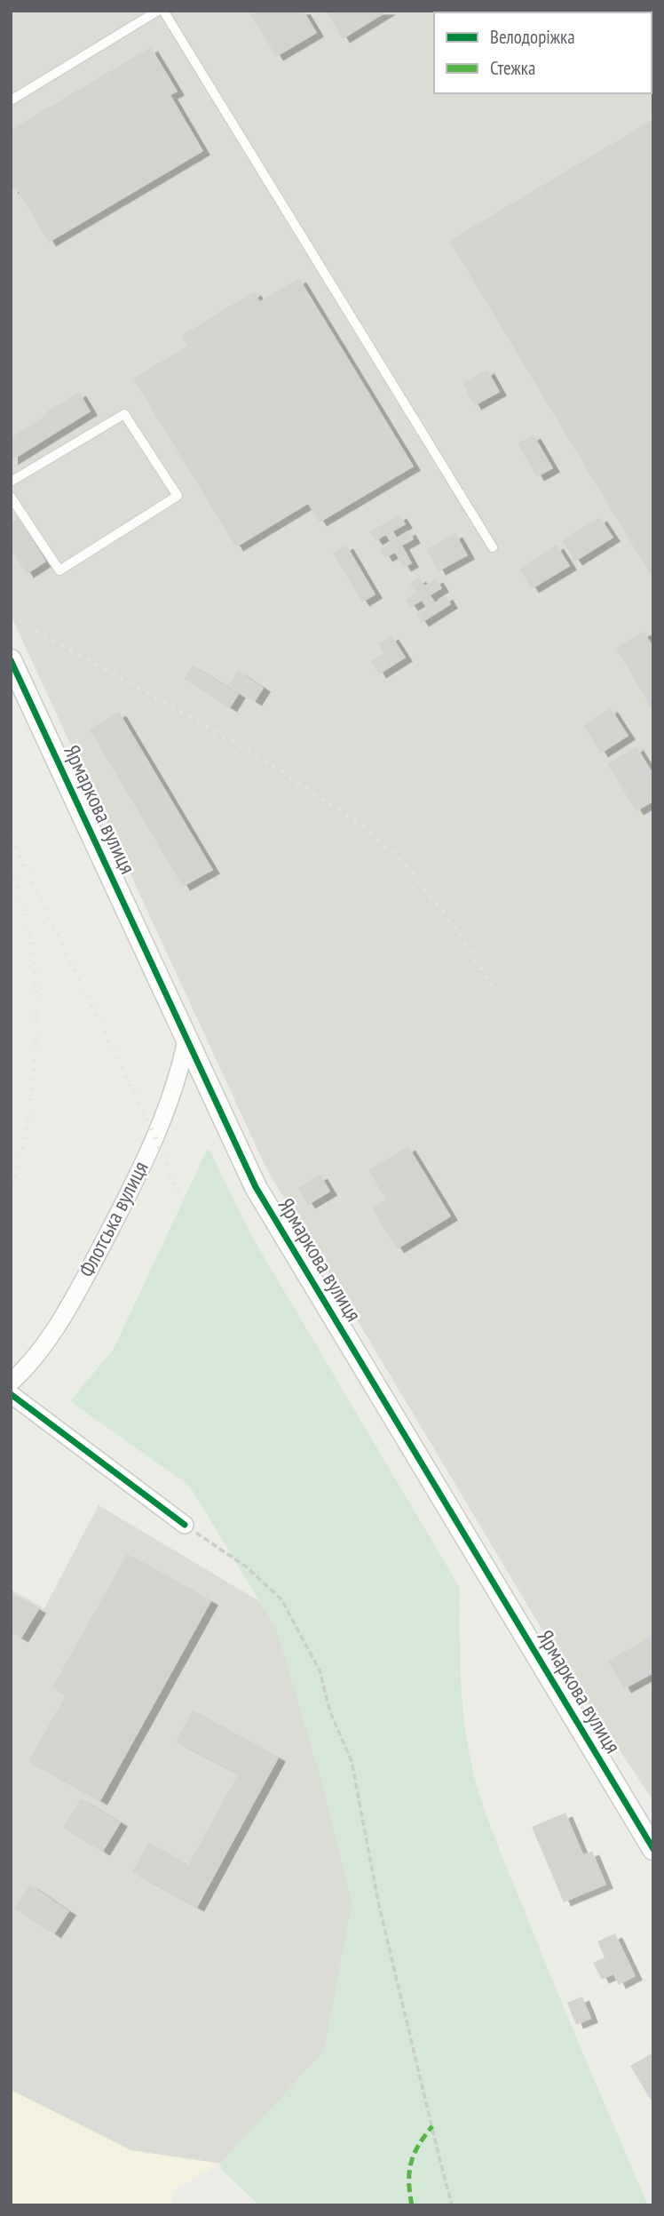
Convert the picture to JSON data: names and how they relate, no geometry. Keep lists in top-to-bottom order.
{
  "streets": {
    "street": ["Ярмаркова вулиця", "Флотська вулиця"]
  },
  "crossings": [
    ["Ярмаркова вулиця", "Флотська вулиця"]
  ],
  "legend": ["Велодоріжка", "Стежка"]
}
